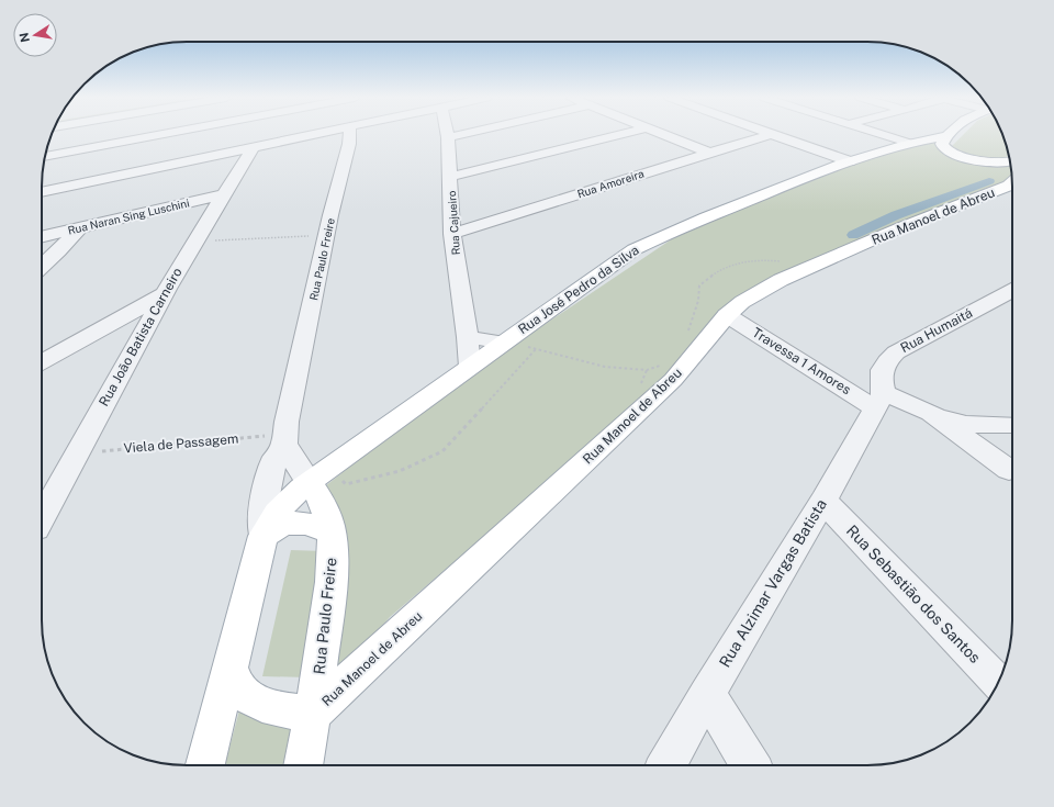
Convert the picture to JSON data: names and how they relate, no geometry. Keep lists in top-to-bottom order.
{
  "streets": {
    "main road": ["Rua Manoel de Abreu", "Rua Paulo Freire", "Rua José Pedro da Silva"],
    "street": [
      "Rua Amoreira",
      "Rua Naran Sing Luschini",
      "Rua Cajueiro",
      "Rua Humaitá",
      "Rua João Batista Carneiro",
      "Travessa 1 Amores",
      "Rua Alzimar Vargas Batista",
      "Rua Sebastião dos Santos"
    ],
    "path": ["Viela de Passagem"]
  },
  "crossings": [
    ["Rua Amoreira", "Rua Cajueiro"],
    ["Rua Naran Sing Luschini", "Rua João Batista Carneiro"],
    ["Rua Manoel de Abreu", "Rua Paulo Freire"],
    ["Rua Manoel de Abreu", "Travessa 1 Amores"],
    ["Rua Cajueiro", "Rua José Pedro da Silva"],
    ["Rua Paulo Freire", "Rua José Pedro da Silva"],
    ["Rua Paulo Freire", "Viela de Passagem"],
    ["Rua Humaitá", "Travessa 1 Amores"],
    ["Rua Humaitá", "Rua Alzimar Vargas Batista"],
    ["Rua João Batista Carneiro", "Viela de Passagem"],
    ["Travessa 1 Amores", "Rua Alzimar Vargas Batista"],
    ["Rua Alzimar Vargas Batista", "Rua Sebastião dos Santos"]
  ],
  "north": "left"
}
